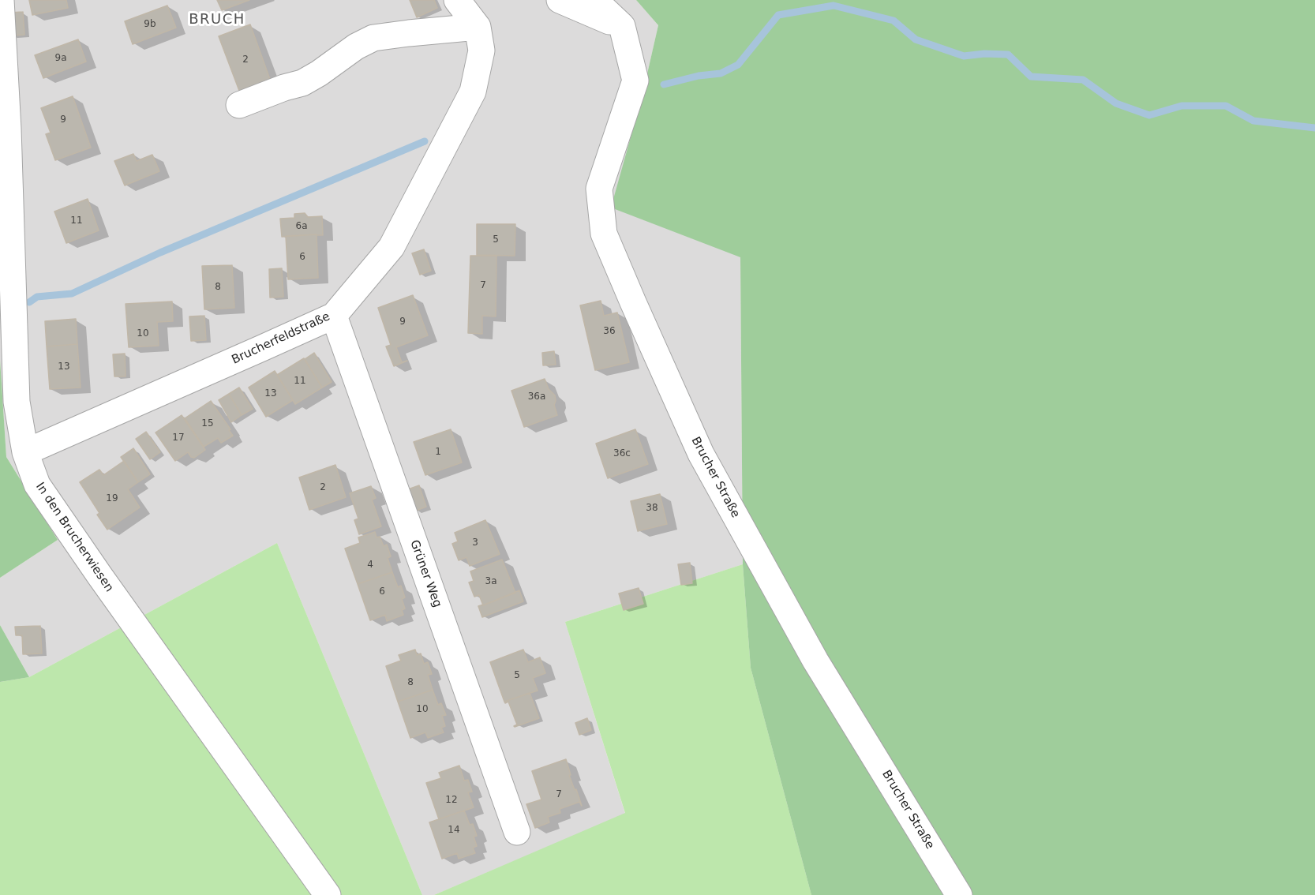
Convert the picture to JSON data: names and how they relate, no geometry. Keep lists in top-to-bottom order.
{
  "streets": {
    "street": [
      "Brucherfeldstraße",
      "Brucher Straße",
      "In den Brucherwiesen",
      "Grüner Weg"
    ]
  },
  "crossings": [
    ["Brucherfeldstraße", "In den Brucherwiesen"],
    ["Brucherfeldstraße", "Grüner Weg"]
  ],
  "districts": ["BRUCH"],
  "house_numbers": [
    "9b",
    "9a",
    "2",
    "9",
    "11",
    "6a",
    "5",
    "6",
    "7",
    "8",
    "9",
    "36",
    "10",
    "13",
    "11",
    "13",
    "36a",
    "15",
    "17",
    "1",
    "36c",
    "2",
    "19",
    "38",
    "3",
    "4",
    "3a",
    "6",
    "5",
    "8",
    "10",
    "7",
    "12",
    "14"
  ]
}
